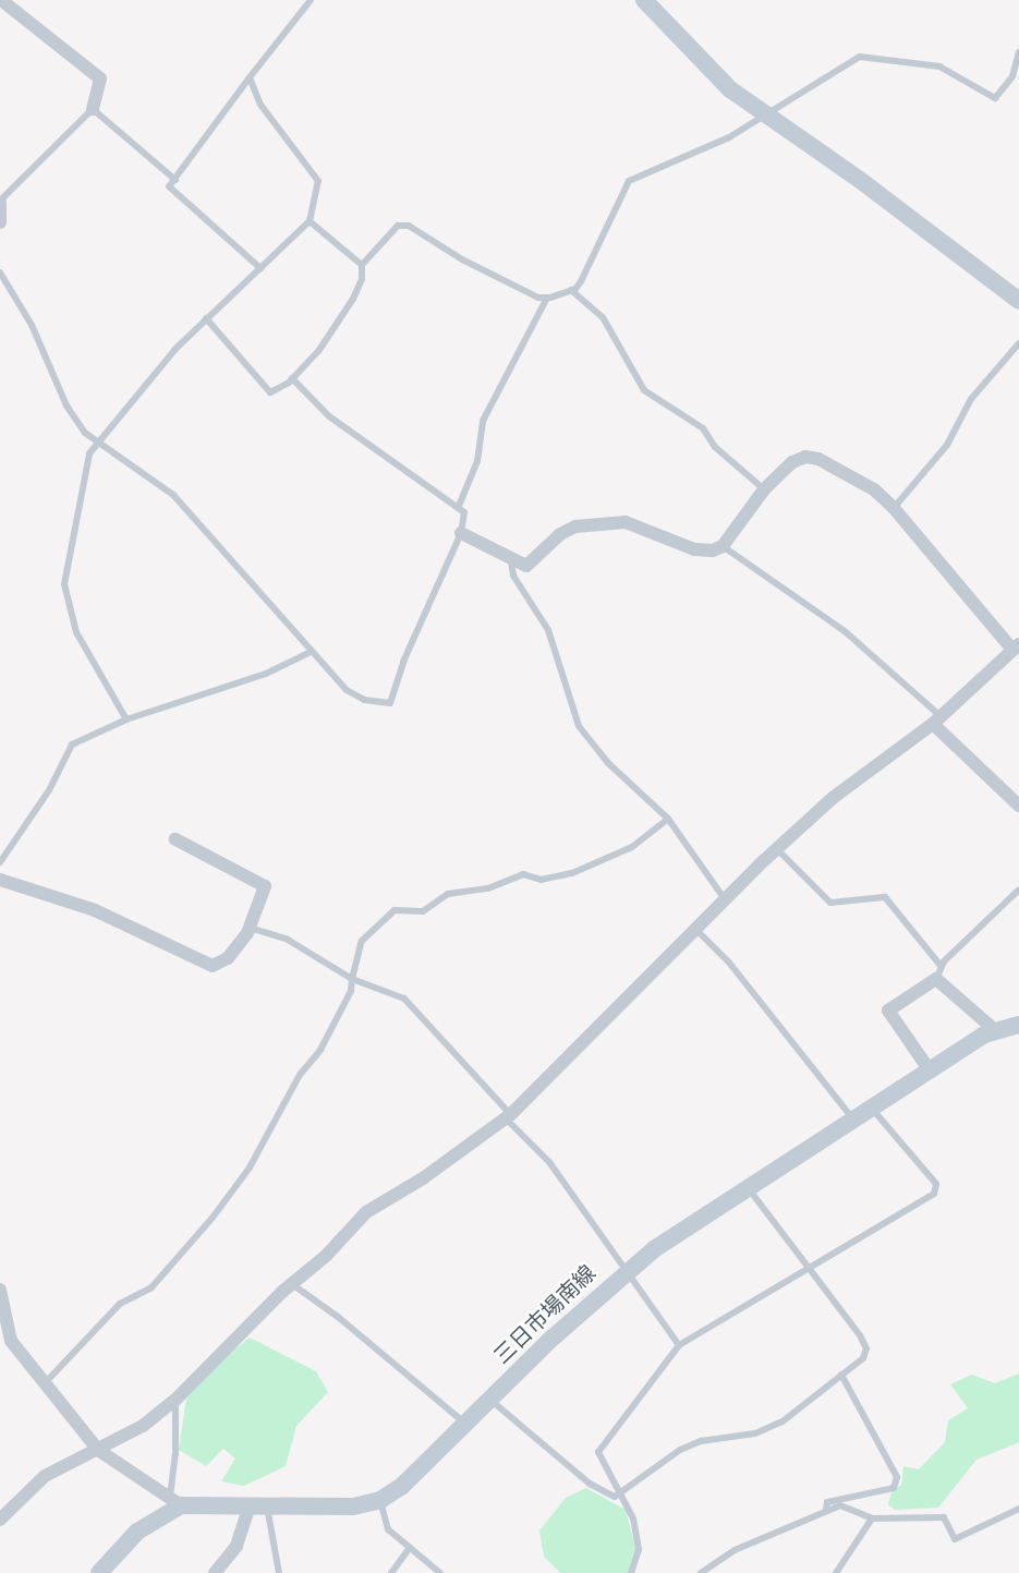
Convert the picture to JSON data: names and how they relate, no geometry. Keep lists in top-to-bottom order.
{
  "streets": {
    "main road": ["三日市場南線"]
  }
}
